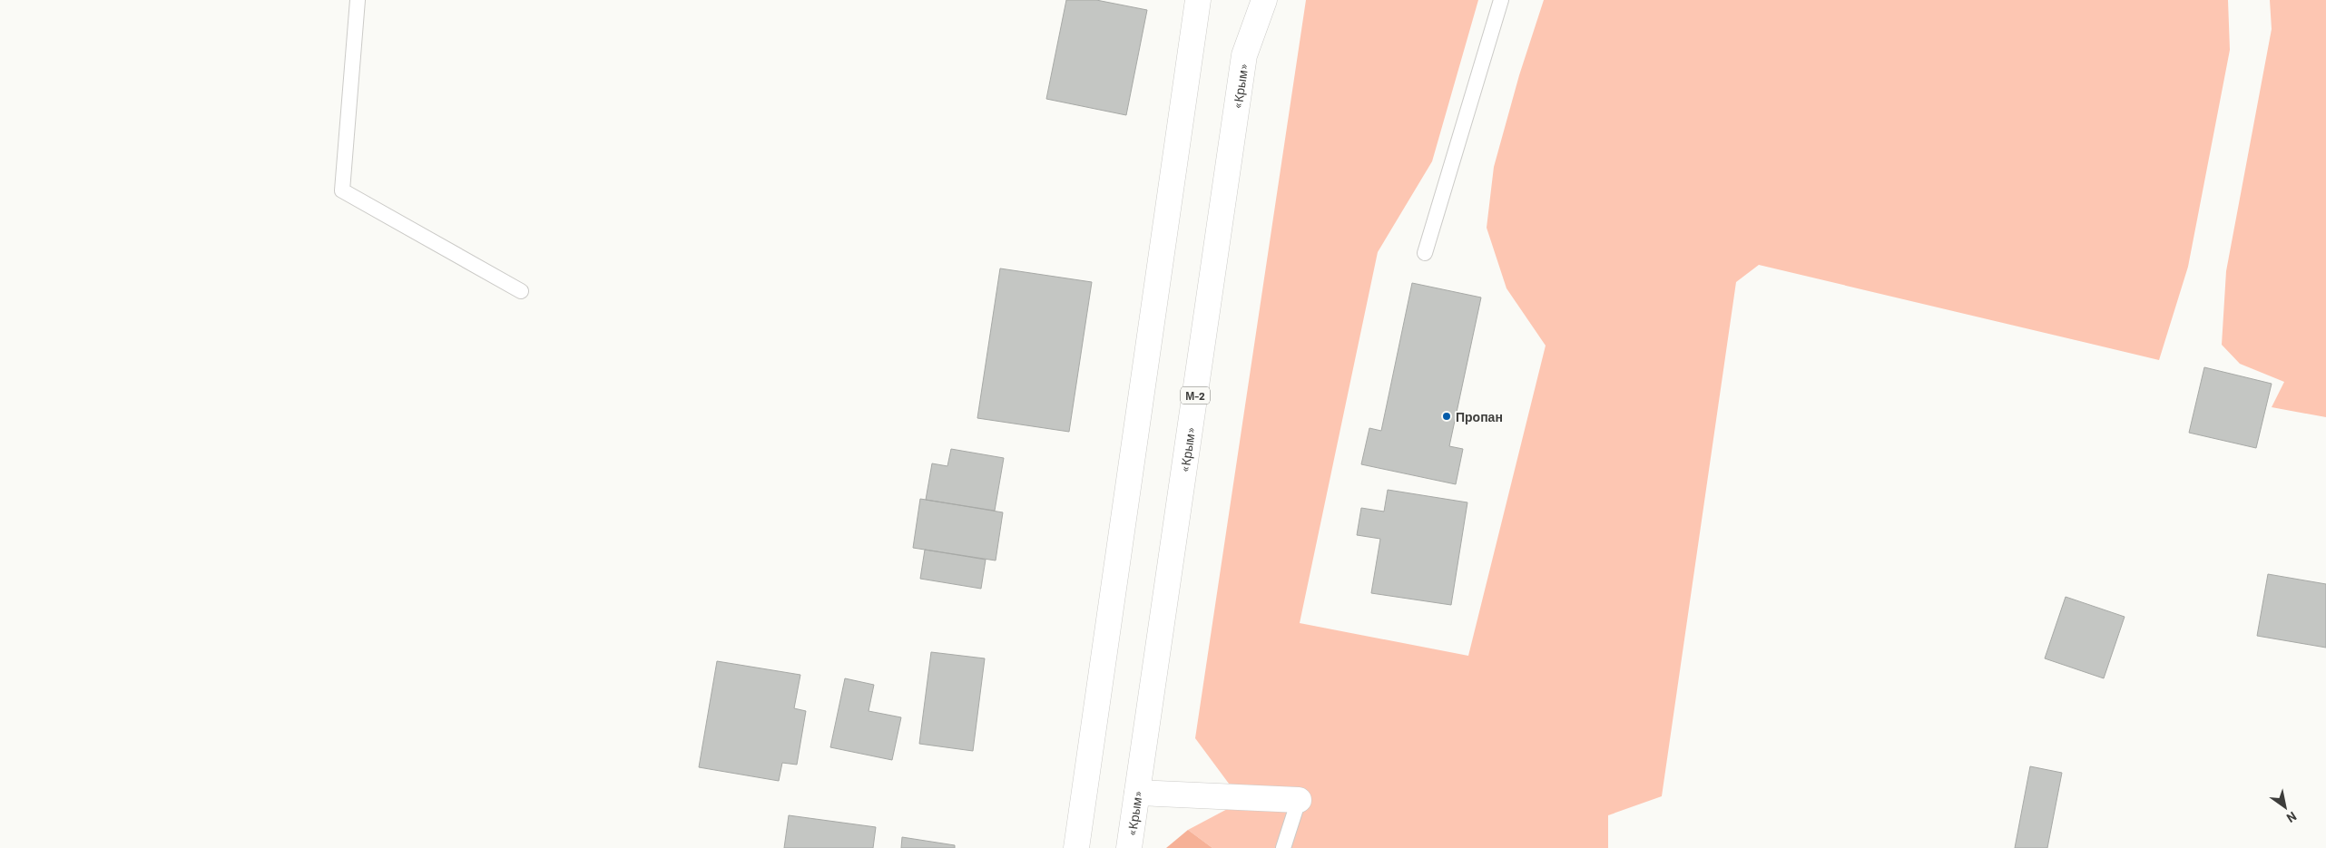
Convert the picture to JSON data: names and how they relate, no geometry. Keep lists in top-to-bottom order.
{
  "streets": {
    "main road": ["«Крым»", "М-2"]
  },
  "places": ["Пропан"],
  "north": "bottom right"
}
